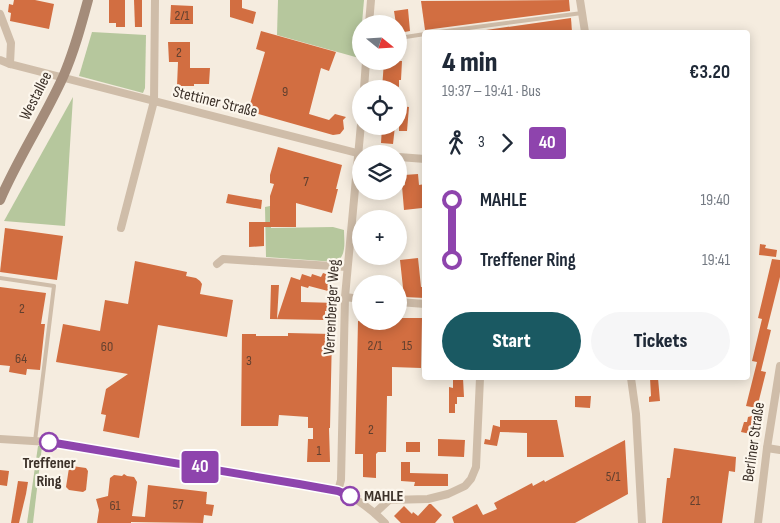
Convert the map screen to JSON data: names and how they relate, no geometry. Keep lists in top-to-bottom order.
{
  "streets": {
    "main road": ["Westallee"],
    "street": ["Stettiner Straße", "Verrenberger Weg", "Berliner Straße"]
  },
  "crossings": [
    ["Westallee", "Stettiner Straße"]
  ],
  "places": ["Treffener Ring", "MAHLE"],
  "lines": ["bus line 40"],
  "house_numbers": [
    "2/1",
    "2",
    "9",
    "7",
    "2",
    "2/1",
    "15",
    "60",
    "64",
    "3",
    "2",
    "1",
    "5/1",
    "21",
    "57",
    "61"
  ],
  "north": "right",
  "page": {
    "on_map": "40",
    "map_buttons": ["+", "−"],
    "heading": ["4 min", "19:37 – 19:41 · Bus", "€3.20"],
    "legs": ["3", "40"],
    "list": [
      {
        "name": "MAHLE",
        "value": "19:40"
      },
      {
        "name": "Treffener Ring",
        "value": "19:41"
      }
    ],
    "buttons": ["Start", "Tickets"]
  }
}
